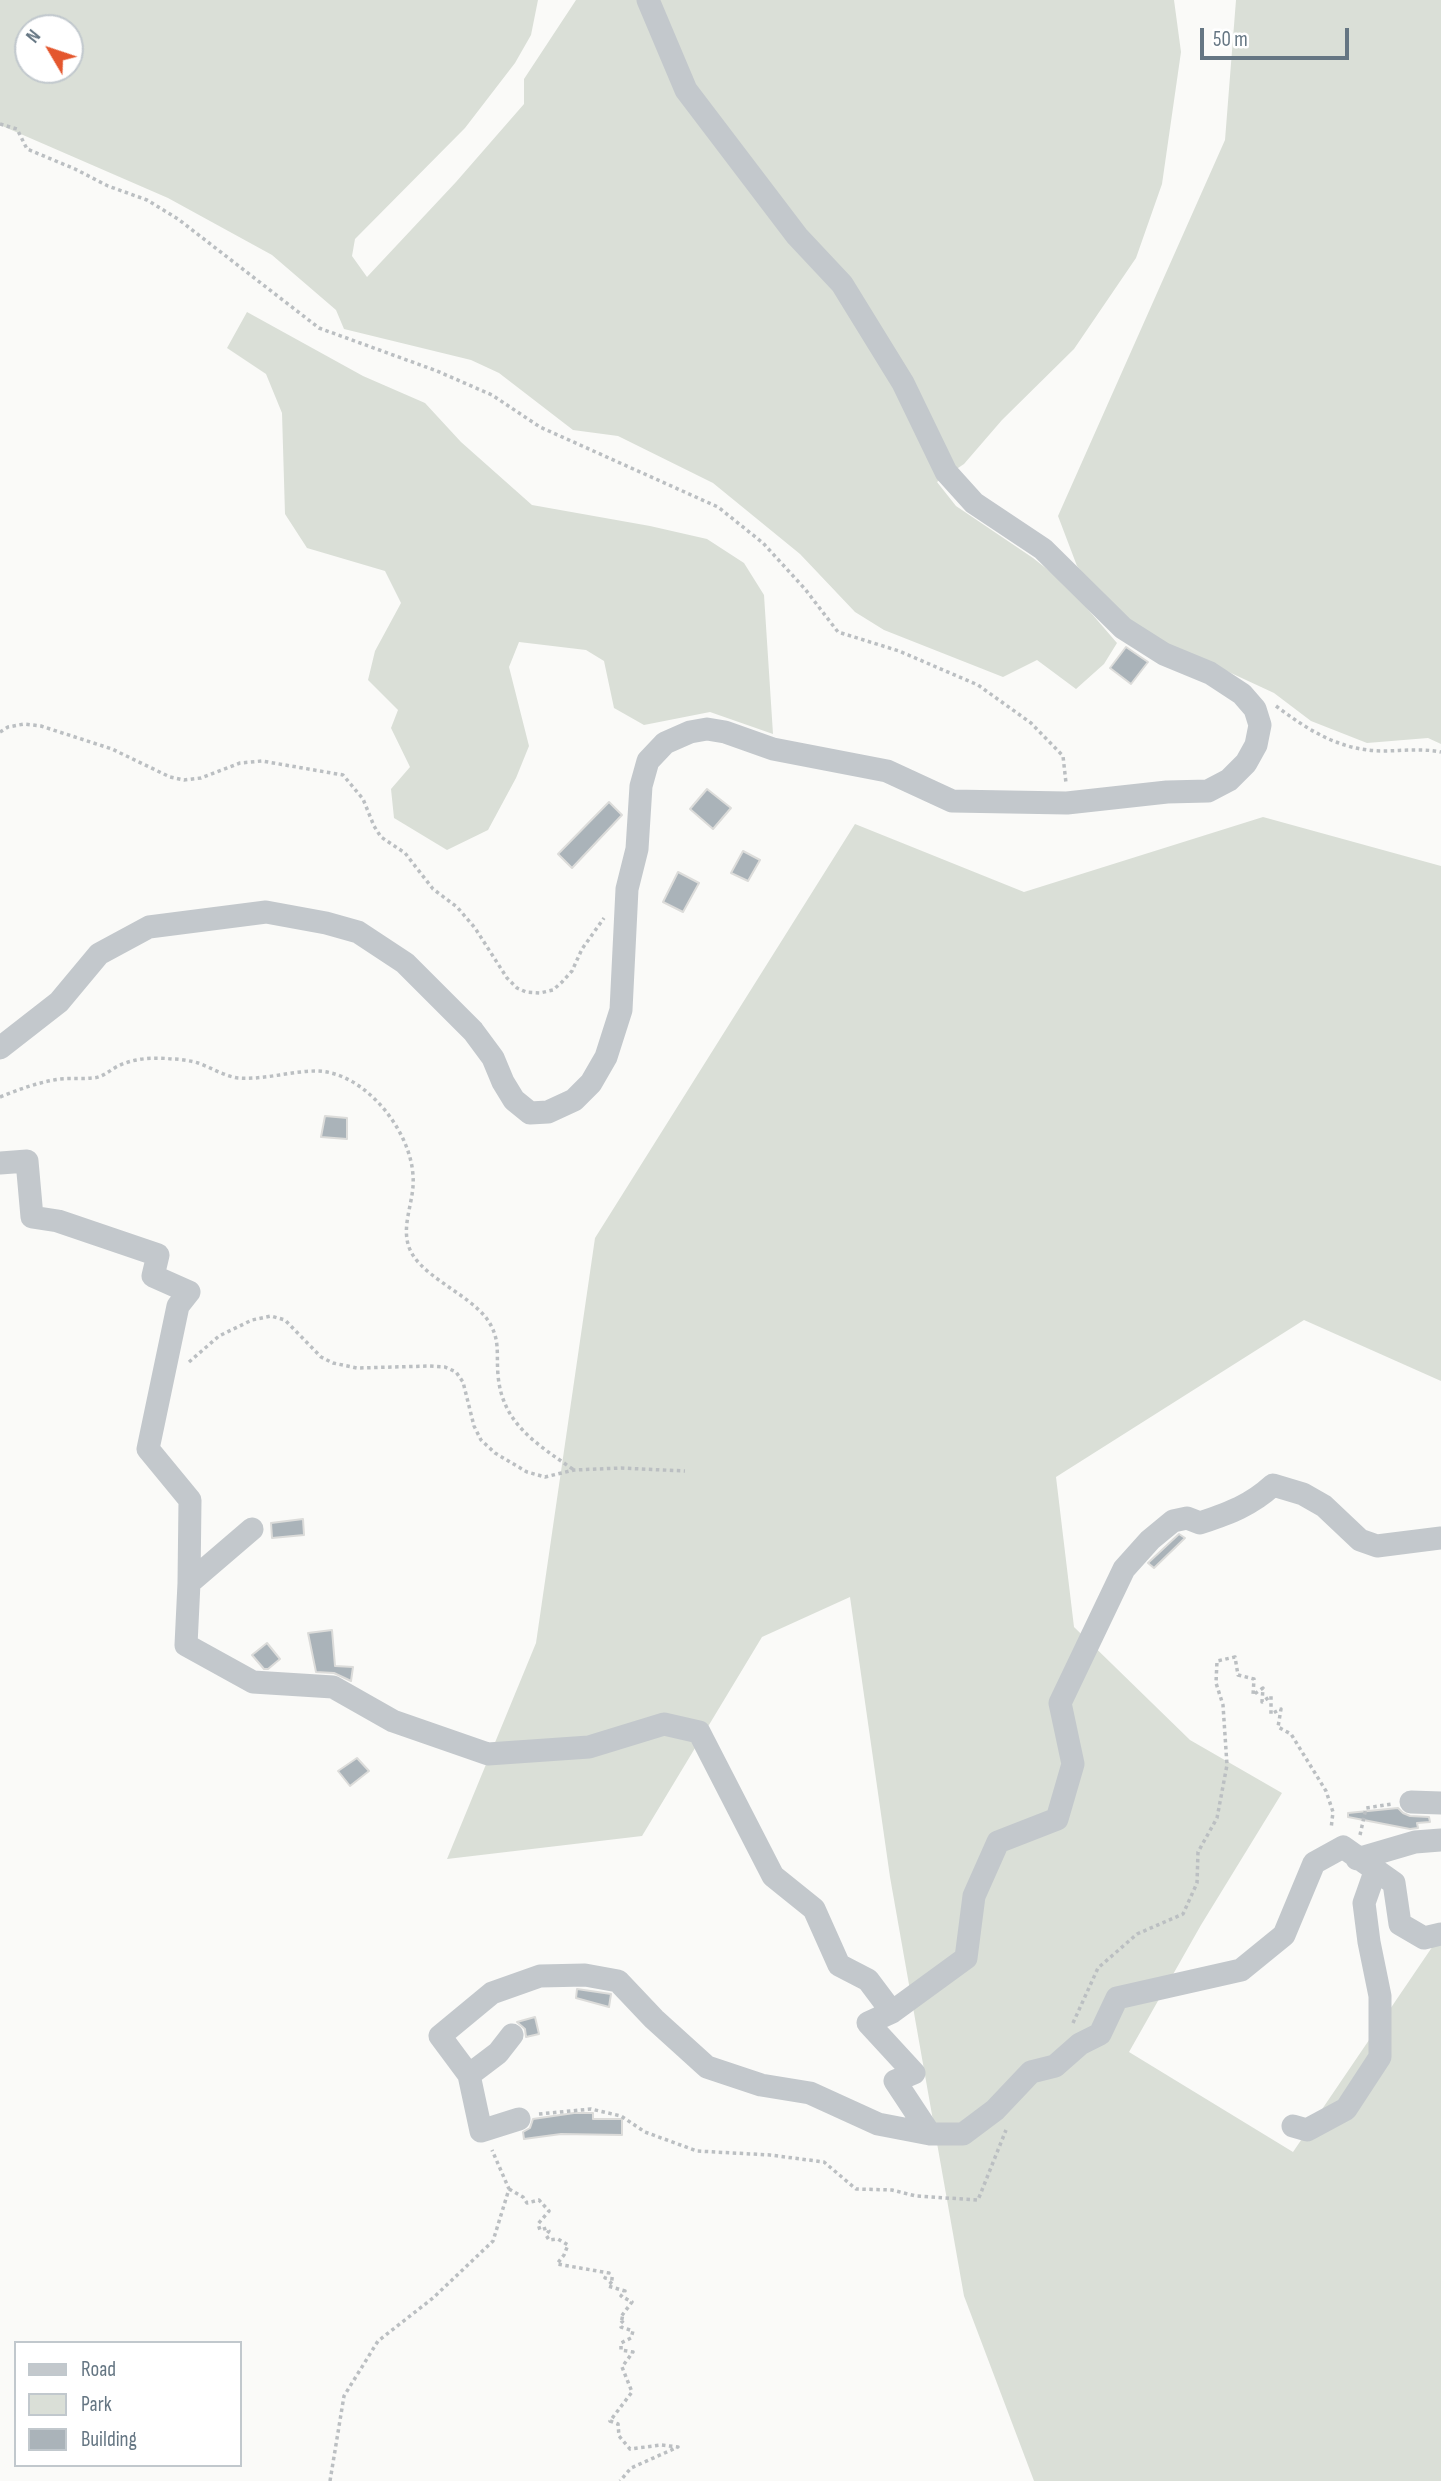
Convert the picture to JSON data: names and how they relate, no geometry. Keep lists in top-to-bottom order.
{
  "legend": ["Road", "Park", "Building"],
  "scale_bar": "50 m",
  "north": "top left"
}
